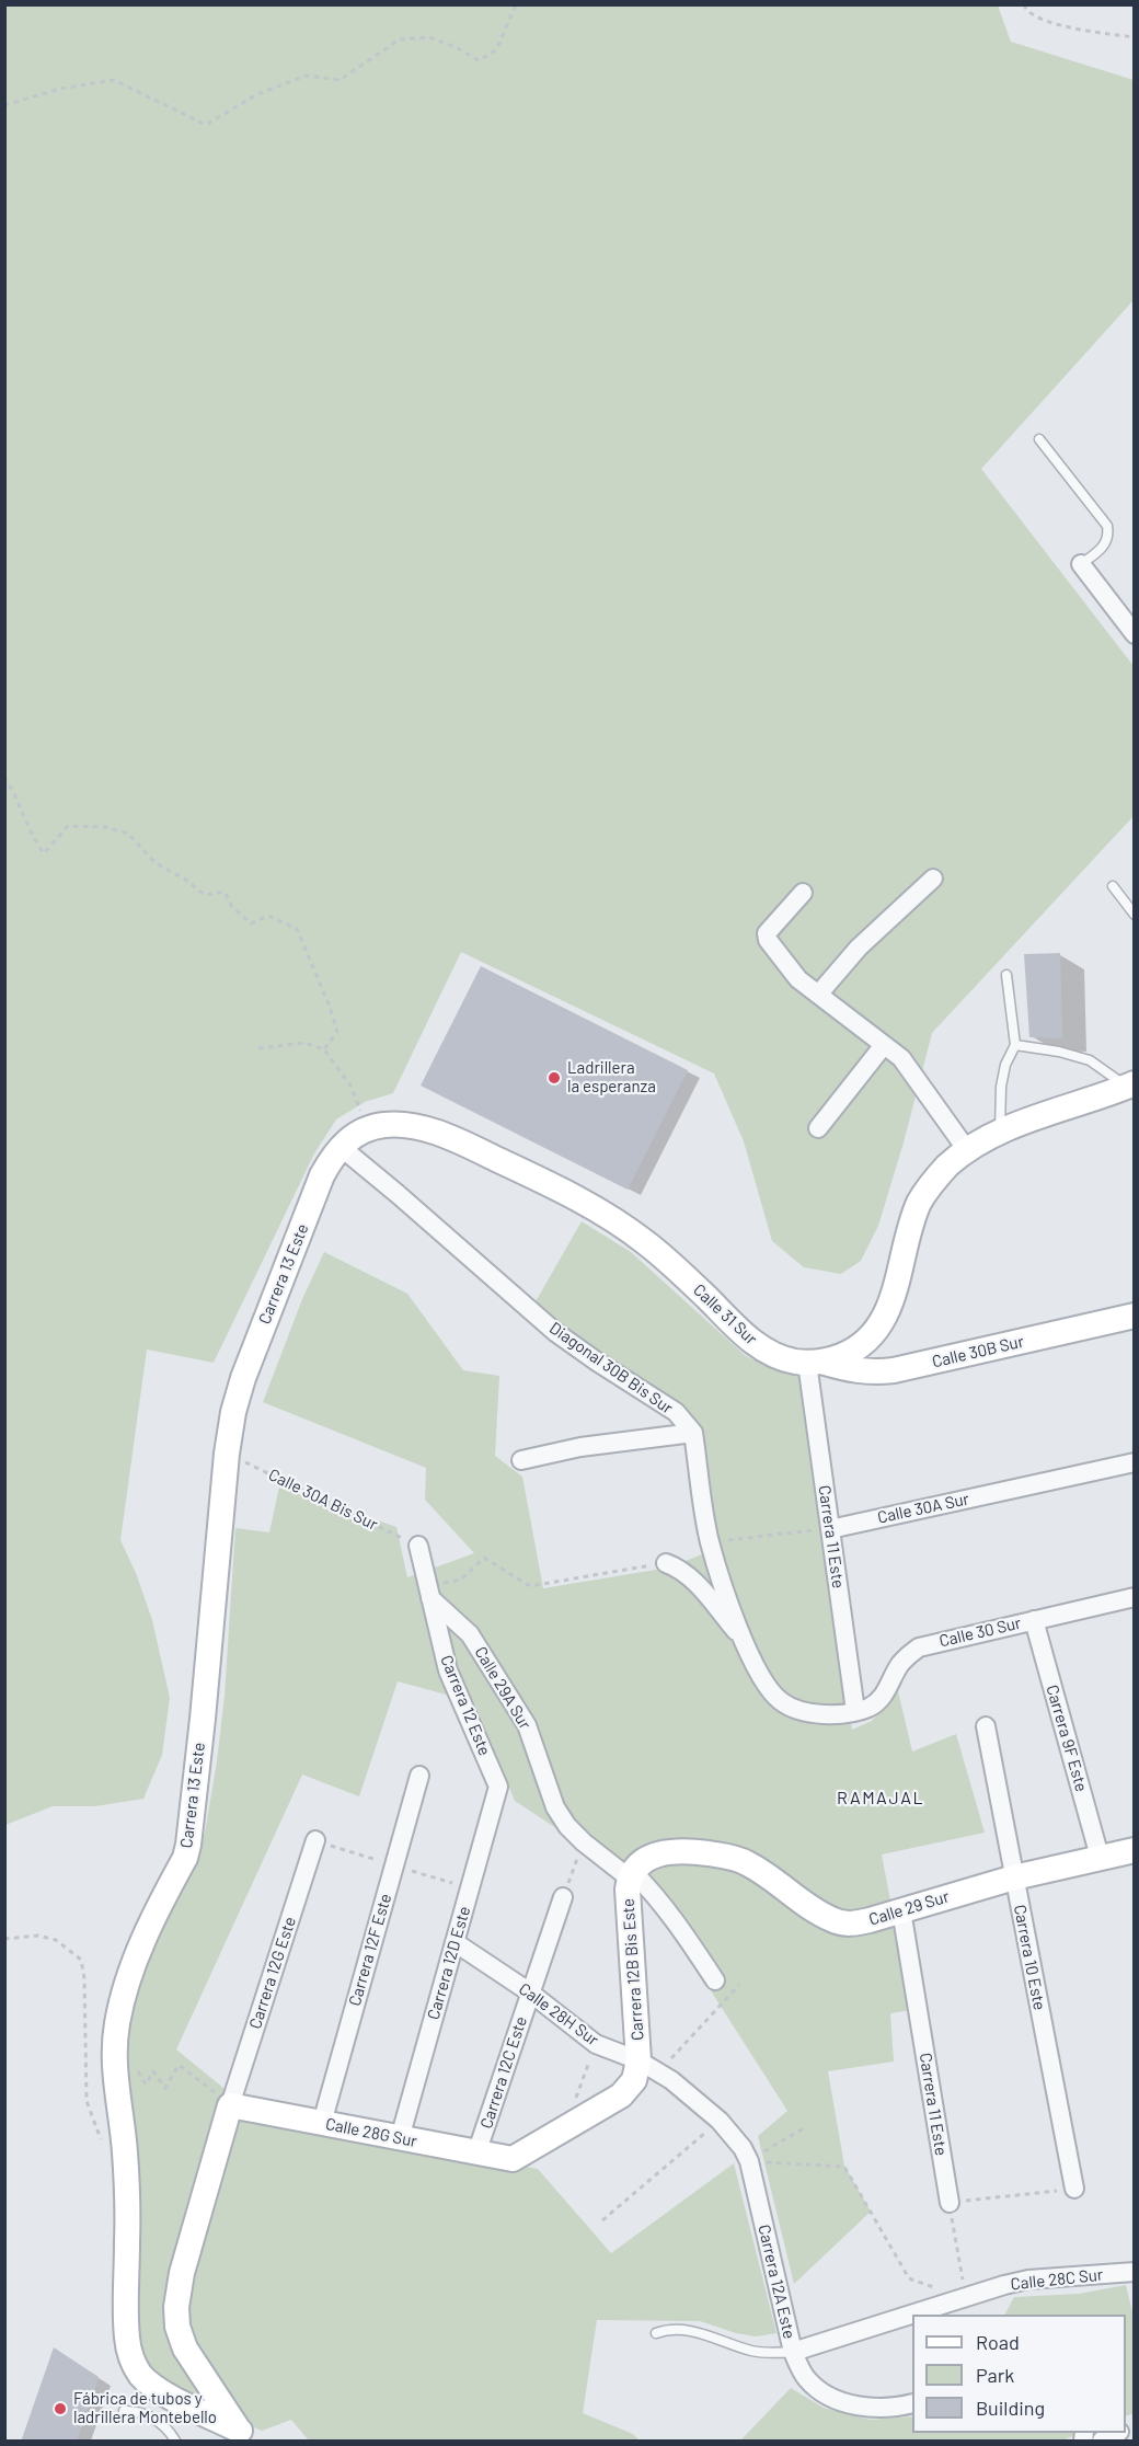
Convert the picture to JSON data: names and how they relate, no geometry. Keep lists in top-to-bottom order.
{
  "streets": {
    "main road": [
      "Carrera 13 Este",
      "Calle 31 Sur",
      "Calle 30B Sur",
      "Calle 29 Sur",
      "Carrera 12B Bis Este",
      "Calle 28G Sur"
    ],
    "street": [
      "Diagonal 30B Bis Sur",
      "Calle 30A Sur",
      "Carrera 11 Este",
      "Calle 30 Sur",
      "Calle 29A Sur",
      "Carrera 12 Este",
      "Carrera 9F Este",
      "Carrera 12F Este",
      "Carrera 10 Este",
      "Carrera 12D Este",
      "Carrera 12G Este",
      "Calle 28H Sur",
      "Carrera 12C Este",
      "Calle 28C Sur",
      "Carrera 12A Este"
    ],
    "path": ["Calle 30A Bis Sur"]
  },
  "crossings": [
    ["Carrera 13 Este", "Calle 31 Sur"],
    ["Carrera 13 Este", "Diagonal 30B Bis Sur"],
    ["Carrera 13 Este", "Calle 30A Bis Sur"],
    ["Carrera 13 Este", "Carrera 12G Este"],
    ["Carrera 13 Este", "Calle 28G Sur"],
    ["Calle 31 Sur", "Calle 30B Sur"],
    ["Calle 31 Sur", "Diagonal 30B Bis Sur"],
    ["Calle 31 Sur", "Carrera 11 Este"],
    ["Calle 30B Sur", "Carrera 11 Este"],
    ["Calle 30A Bis Sur", "Carrera 12 Este"],
    ["Calle 30A Sur", "Carrera 11 Este"],
    ["Carrera 11 Este", "Calle 30 Sur"],
    ["Carrera 11 Este", "Calle 29 Sur"],
    ["Calle 30 Sur", "Carrera 9F Este"],
    ["Calle 29A Sur", "Carrera 12 Este"],
    ["Calle 29A Sur", "Calle 29 Sur"],
    ["Calle 29A Sur", "Carrera 12B Bis Este"],
    ["Carrera 12 Este", "Carrera 12D Este"],
    ["Carrera 9F Este", "Calle 29 Sur"],
    ["Calle 29 Sur", "Carrera 10 Este"],
    ["Calle 29 Sur", "Carrera 12B Bis Este"],
    ["Carrera 12F Este", "Calle 28G Sur"],
    ["Carrera 12D Este", "Calle 28H Sur"],
    ["Carrera 12D Este", "Calle 28G Sur"],
    ["Carrera 12B Bis Este", "Calle 28H Sur"],
    ["Carrera 12G Este", "Calle 28G Sur"],
    ["Calle 28H Sur", "Carrera 12C Este"],
    ["Calle 28H Sur", "Carrera 12A Este"],
    ["Carrera 12C Este", "Calle 28G Sur"],
    ["Calle 28C Sur", "Carrera 12A Este"]
  ],
  "districts": ["RAMAJAL"],
  "places": ["Ladrillera la esperanza", "Fábrica de tubos y ladrillera Montebello"],
  "legend": ["Road", "Park", "Building"]
}
